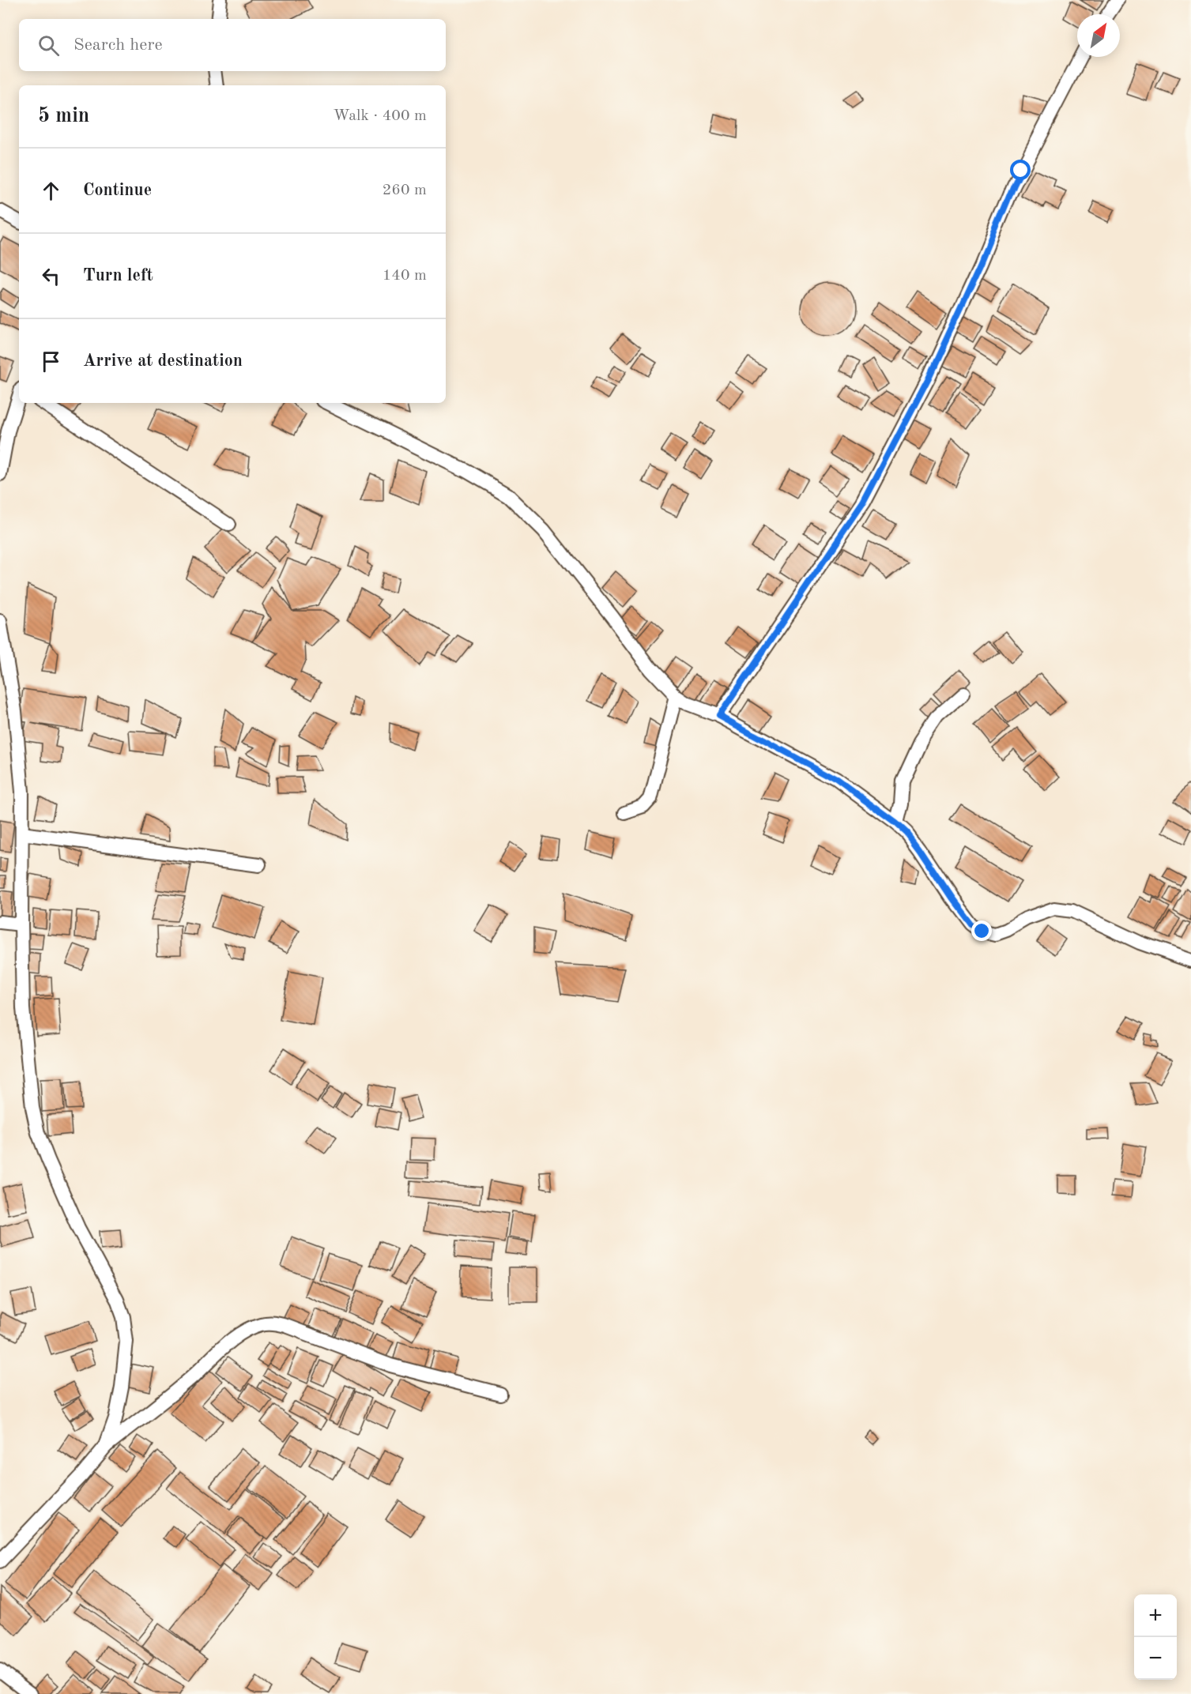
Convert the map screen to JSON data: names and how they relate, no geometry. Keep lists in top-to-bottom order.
{
  "north": "top right",
  "page": {
    "search": "Search here",
    "heading": ["5 min", "Walk · 400 m"],
    "list": [
      ["Continue", "260 m"],
      ["Turn left", "140 m"],
      "Arrive at destination"
    ],
    "map_buttons": ["+", "−"]
  }
}
